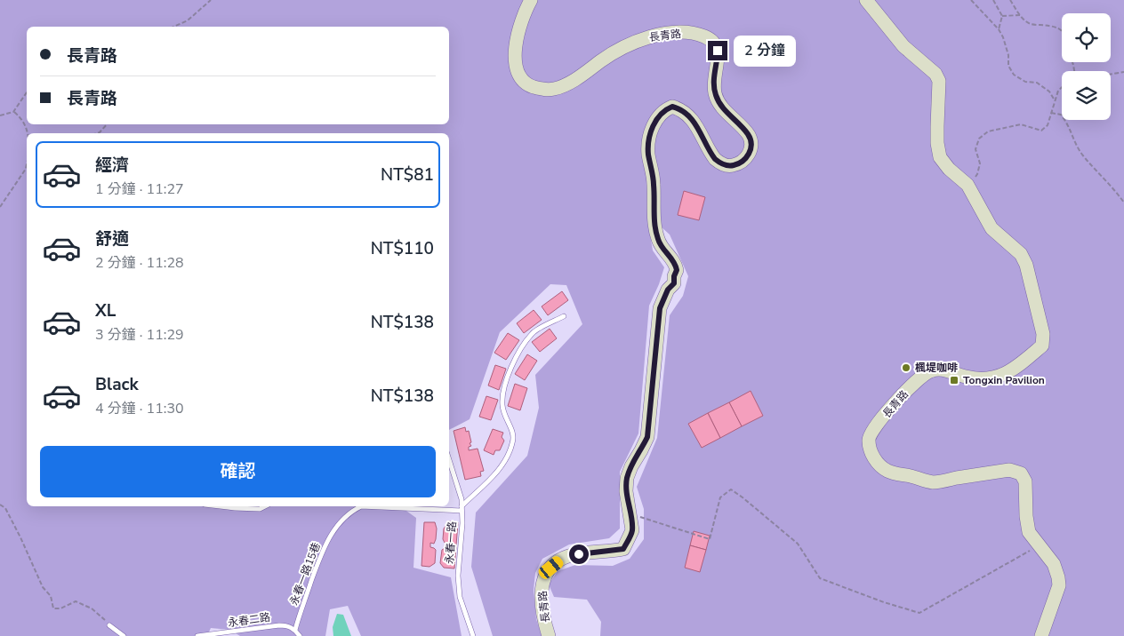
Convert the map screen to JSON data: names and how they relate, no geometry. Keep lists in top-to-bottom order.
{
  "streets": {
    "street": ["長青路"],
    "lane": ["永春一路", "永春一路15巷", "永春二路"]
  },
  "crossings": [
    ["永春一路", "永春一路15巷"],
    ["永春一路15巷", "永春二路"]
  ],
  "places": {
    "other": ["楓堤咖啡"],
    "transit": ["Tongxin Pavilion"]
  },
  "page": {
    "banner": ["長青路", "長青路"],
    "bubble": "2 分鐘",
    "list": [
      {
        "name": "經濟",
        "note": "1 分鐘 · 11:27",
        "value": "NT$81"
      },
      {
        "name": "舒適",
        "note": "2 分鐘 · 11:28",
        "value": "NT$110"
      },
      {
        "name": "XL",
        "note": "3 分鐘 · 11:29",
        "value": "NT$138"
      },
      {
        "name": "Black",
        "note": "4 分鐘 · 11:30",
        "value": "NT$138"
      }
    ],
    "buttons": "確認"
  }
}
